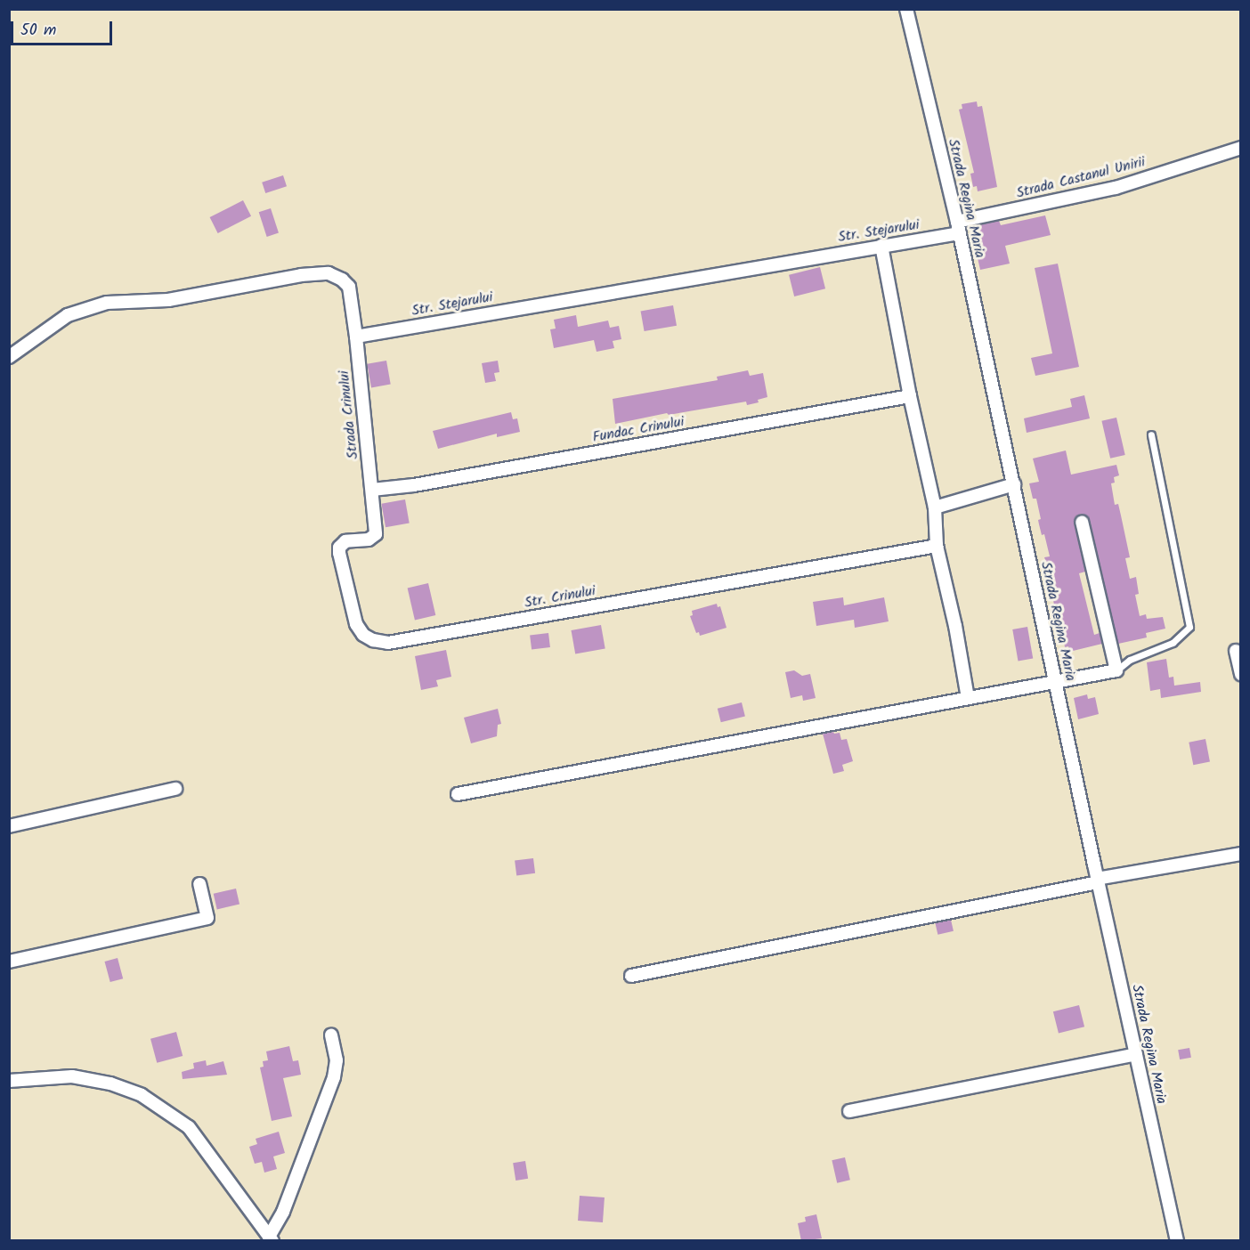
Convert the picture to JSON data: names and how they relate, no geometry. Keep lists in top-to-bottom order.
{
  "streets": {
    "street": [
      "Strada Castanul Unirii",
      "Strada Regina Maria",
      "Str. Stejarului",
      "Strada Crinului",
      "Fundac Crinului",
      "Str. Crinului"
    ]
  },
  "crossings": [
    ["Strada Castanul Unirii", "Strada Regina Maria"],
    ["Strada Castanul Unirii", "Str. Stejarului"],
    ["Strada Regina Maria", "Str. Stejarului"],
    ["Str. Stejarului", "Strada Crinului"],
    ["Strada Crinului", "Fundac Crinului"],
    ["Strada Crinului", "Str. Crinului"],
    ["Fundac Crinului", "Str. Crinului"]
  ],
  "scale_bar": "50 m"
}
